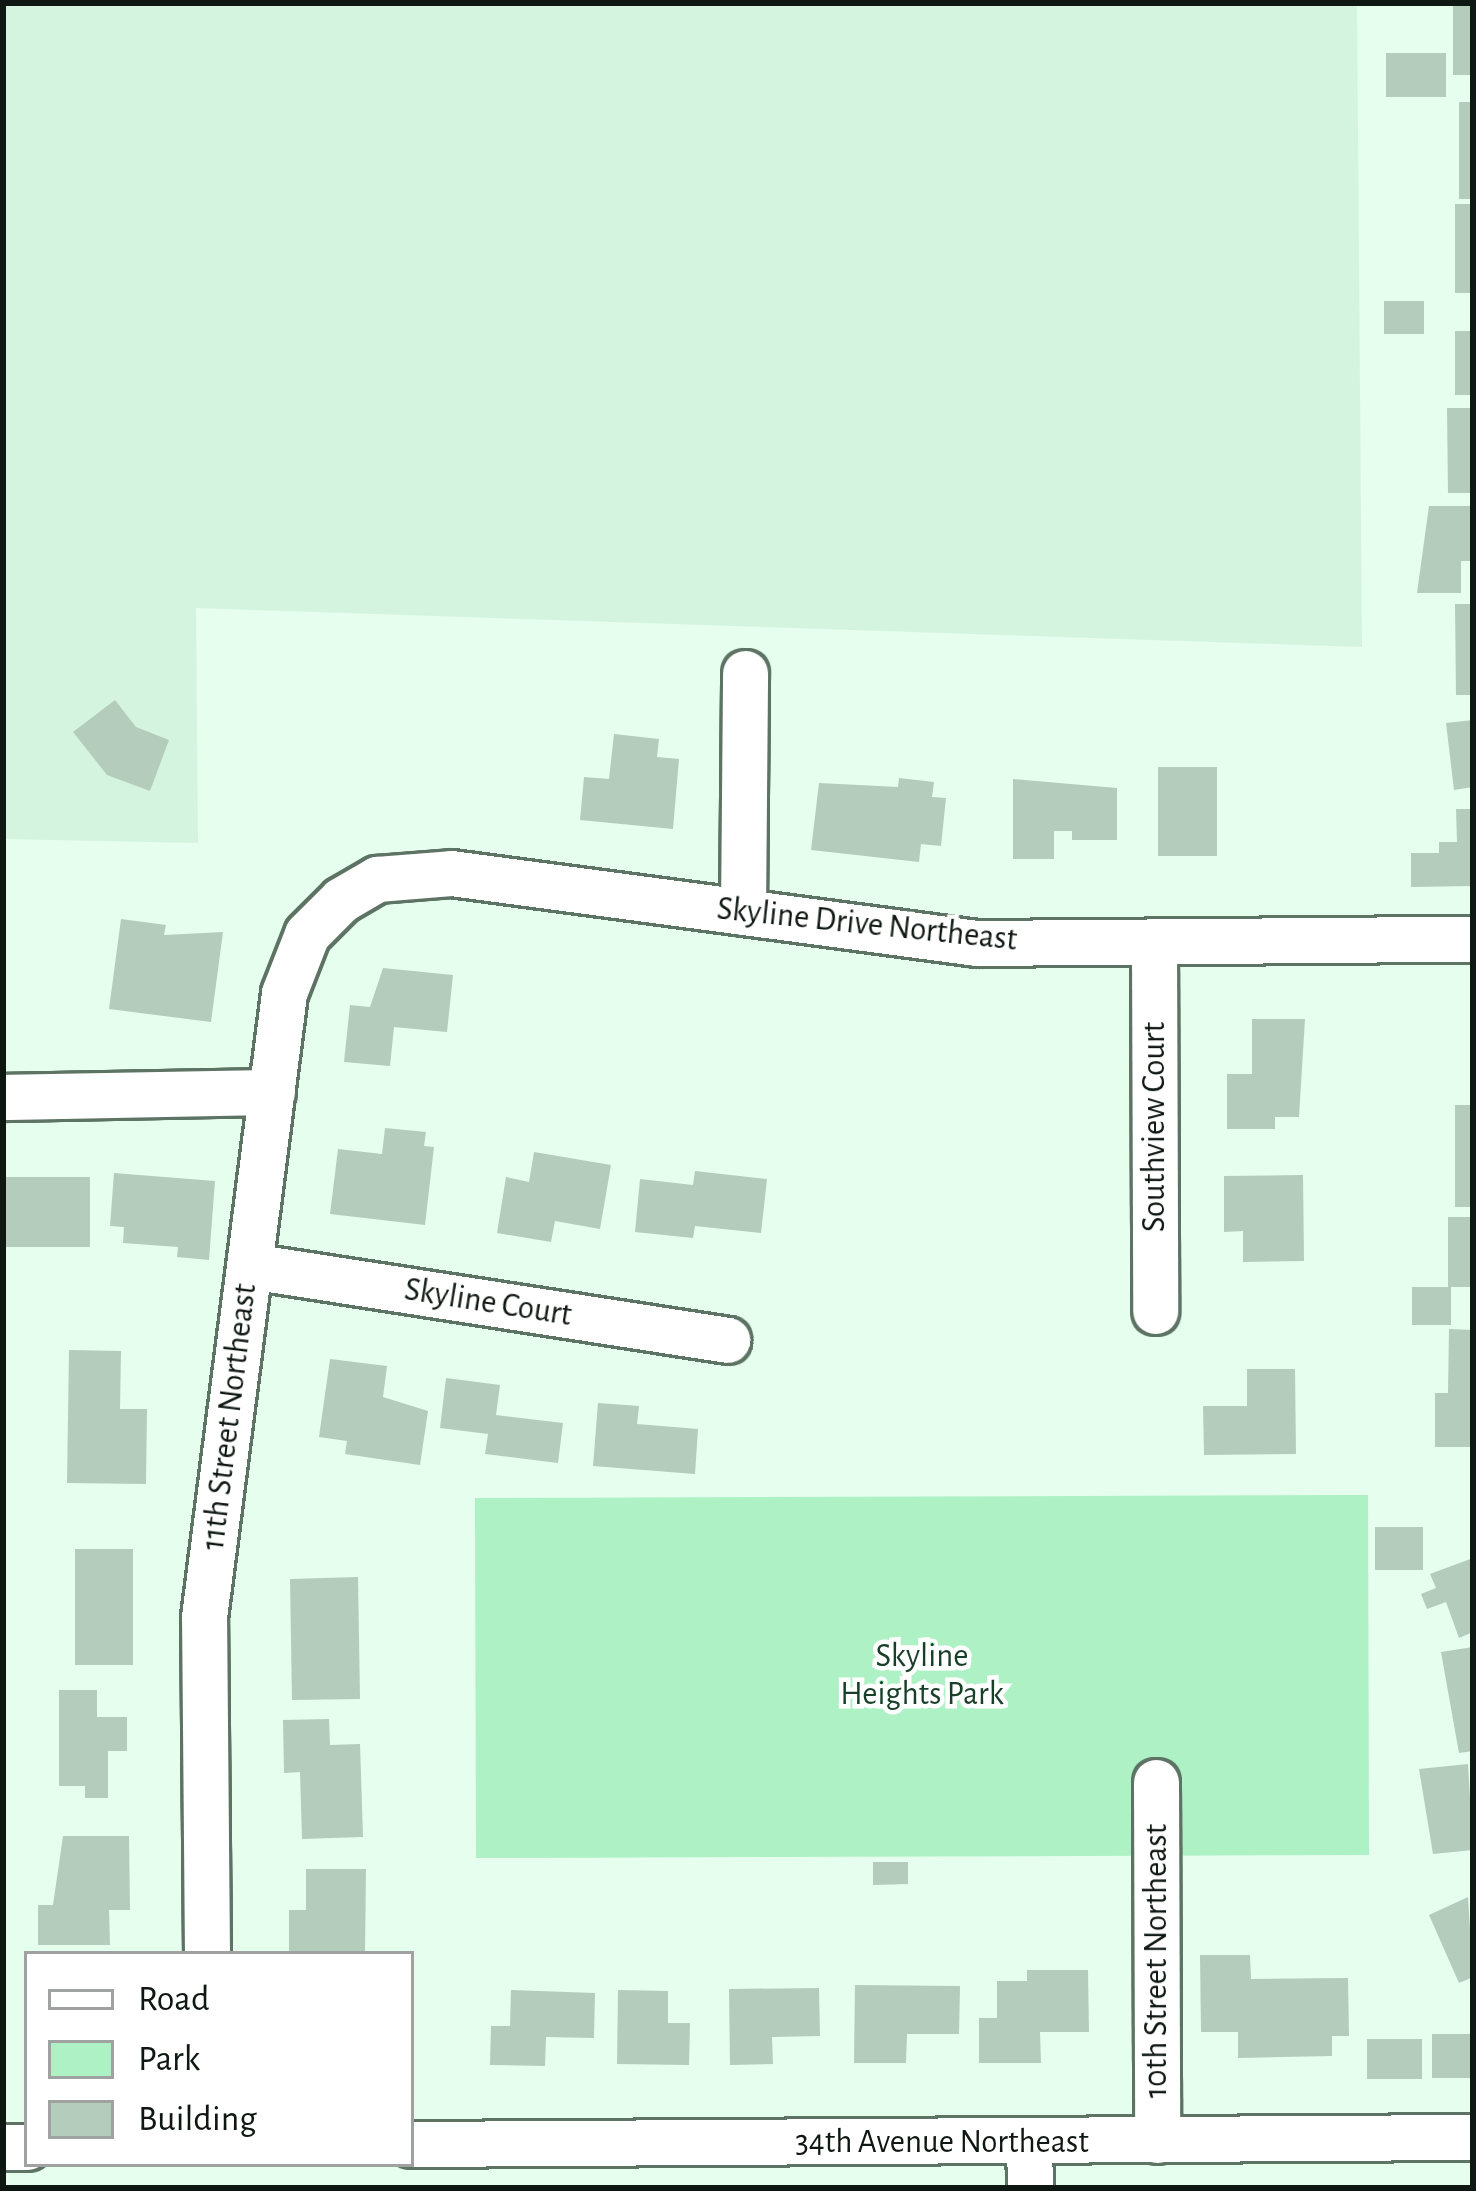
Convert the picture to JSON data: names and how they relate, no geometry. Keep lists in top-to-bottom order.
{
  "streets": {
    "street": [
      "Skyline Drive Northeast",
      "Southview Court",
      "Skyline Court",
      "11th Street Northeast",
      "10th Street Northeast",
      "34th Avenue Northeast"
    ]
  },
  "crossings": [
    ["Skyline Drive Northeast", "Southview Court"],
    ["Skyline Drive Northeast", "11th Street Northeast"],
    ["Skyline Court", "11th Street Northeast"],
    ["10th Street Northeast", "34th Avenue Northeast"]
  ],
  "parks": ["Skyline Heights Park"],
  "legend": ["Road", "Park", "Building"]
}
